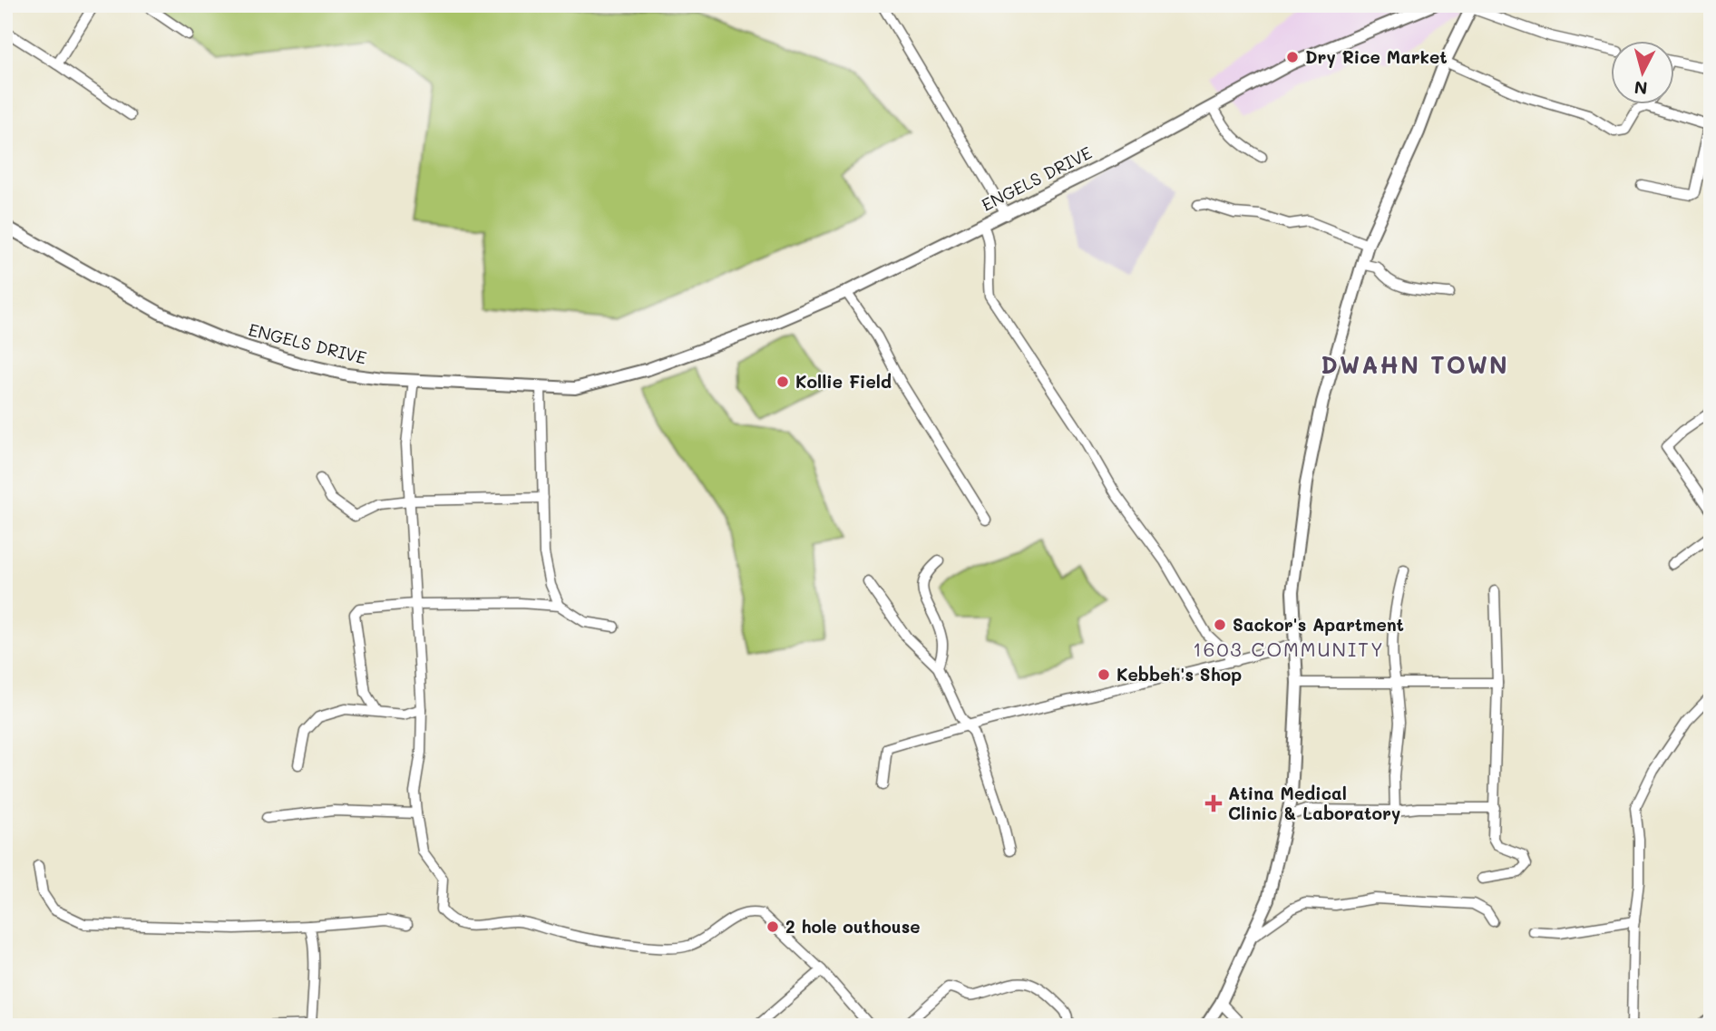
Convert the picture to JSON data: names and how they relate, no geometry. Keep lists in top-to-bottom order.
{
  "streets": {
    "street": ["ENGELS DRIVE"]
  },
  "districts": ["DWAHN TOWN", "1603 COMMUNITY"],
  "places": {
    "other": [
      "Dry Rice Market",
      "Kollie Field",
      "Sackor's Apartment",
      "Kebbeh's Shop",
      "2 hole outhouse"
    ],
    "health": ["Atina Medical Clinic & Laboratory"]
  },
  "north": "bottom"
}
